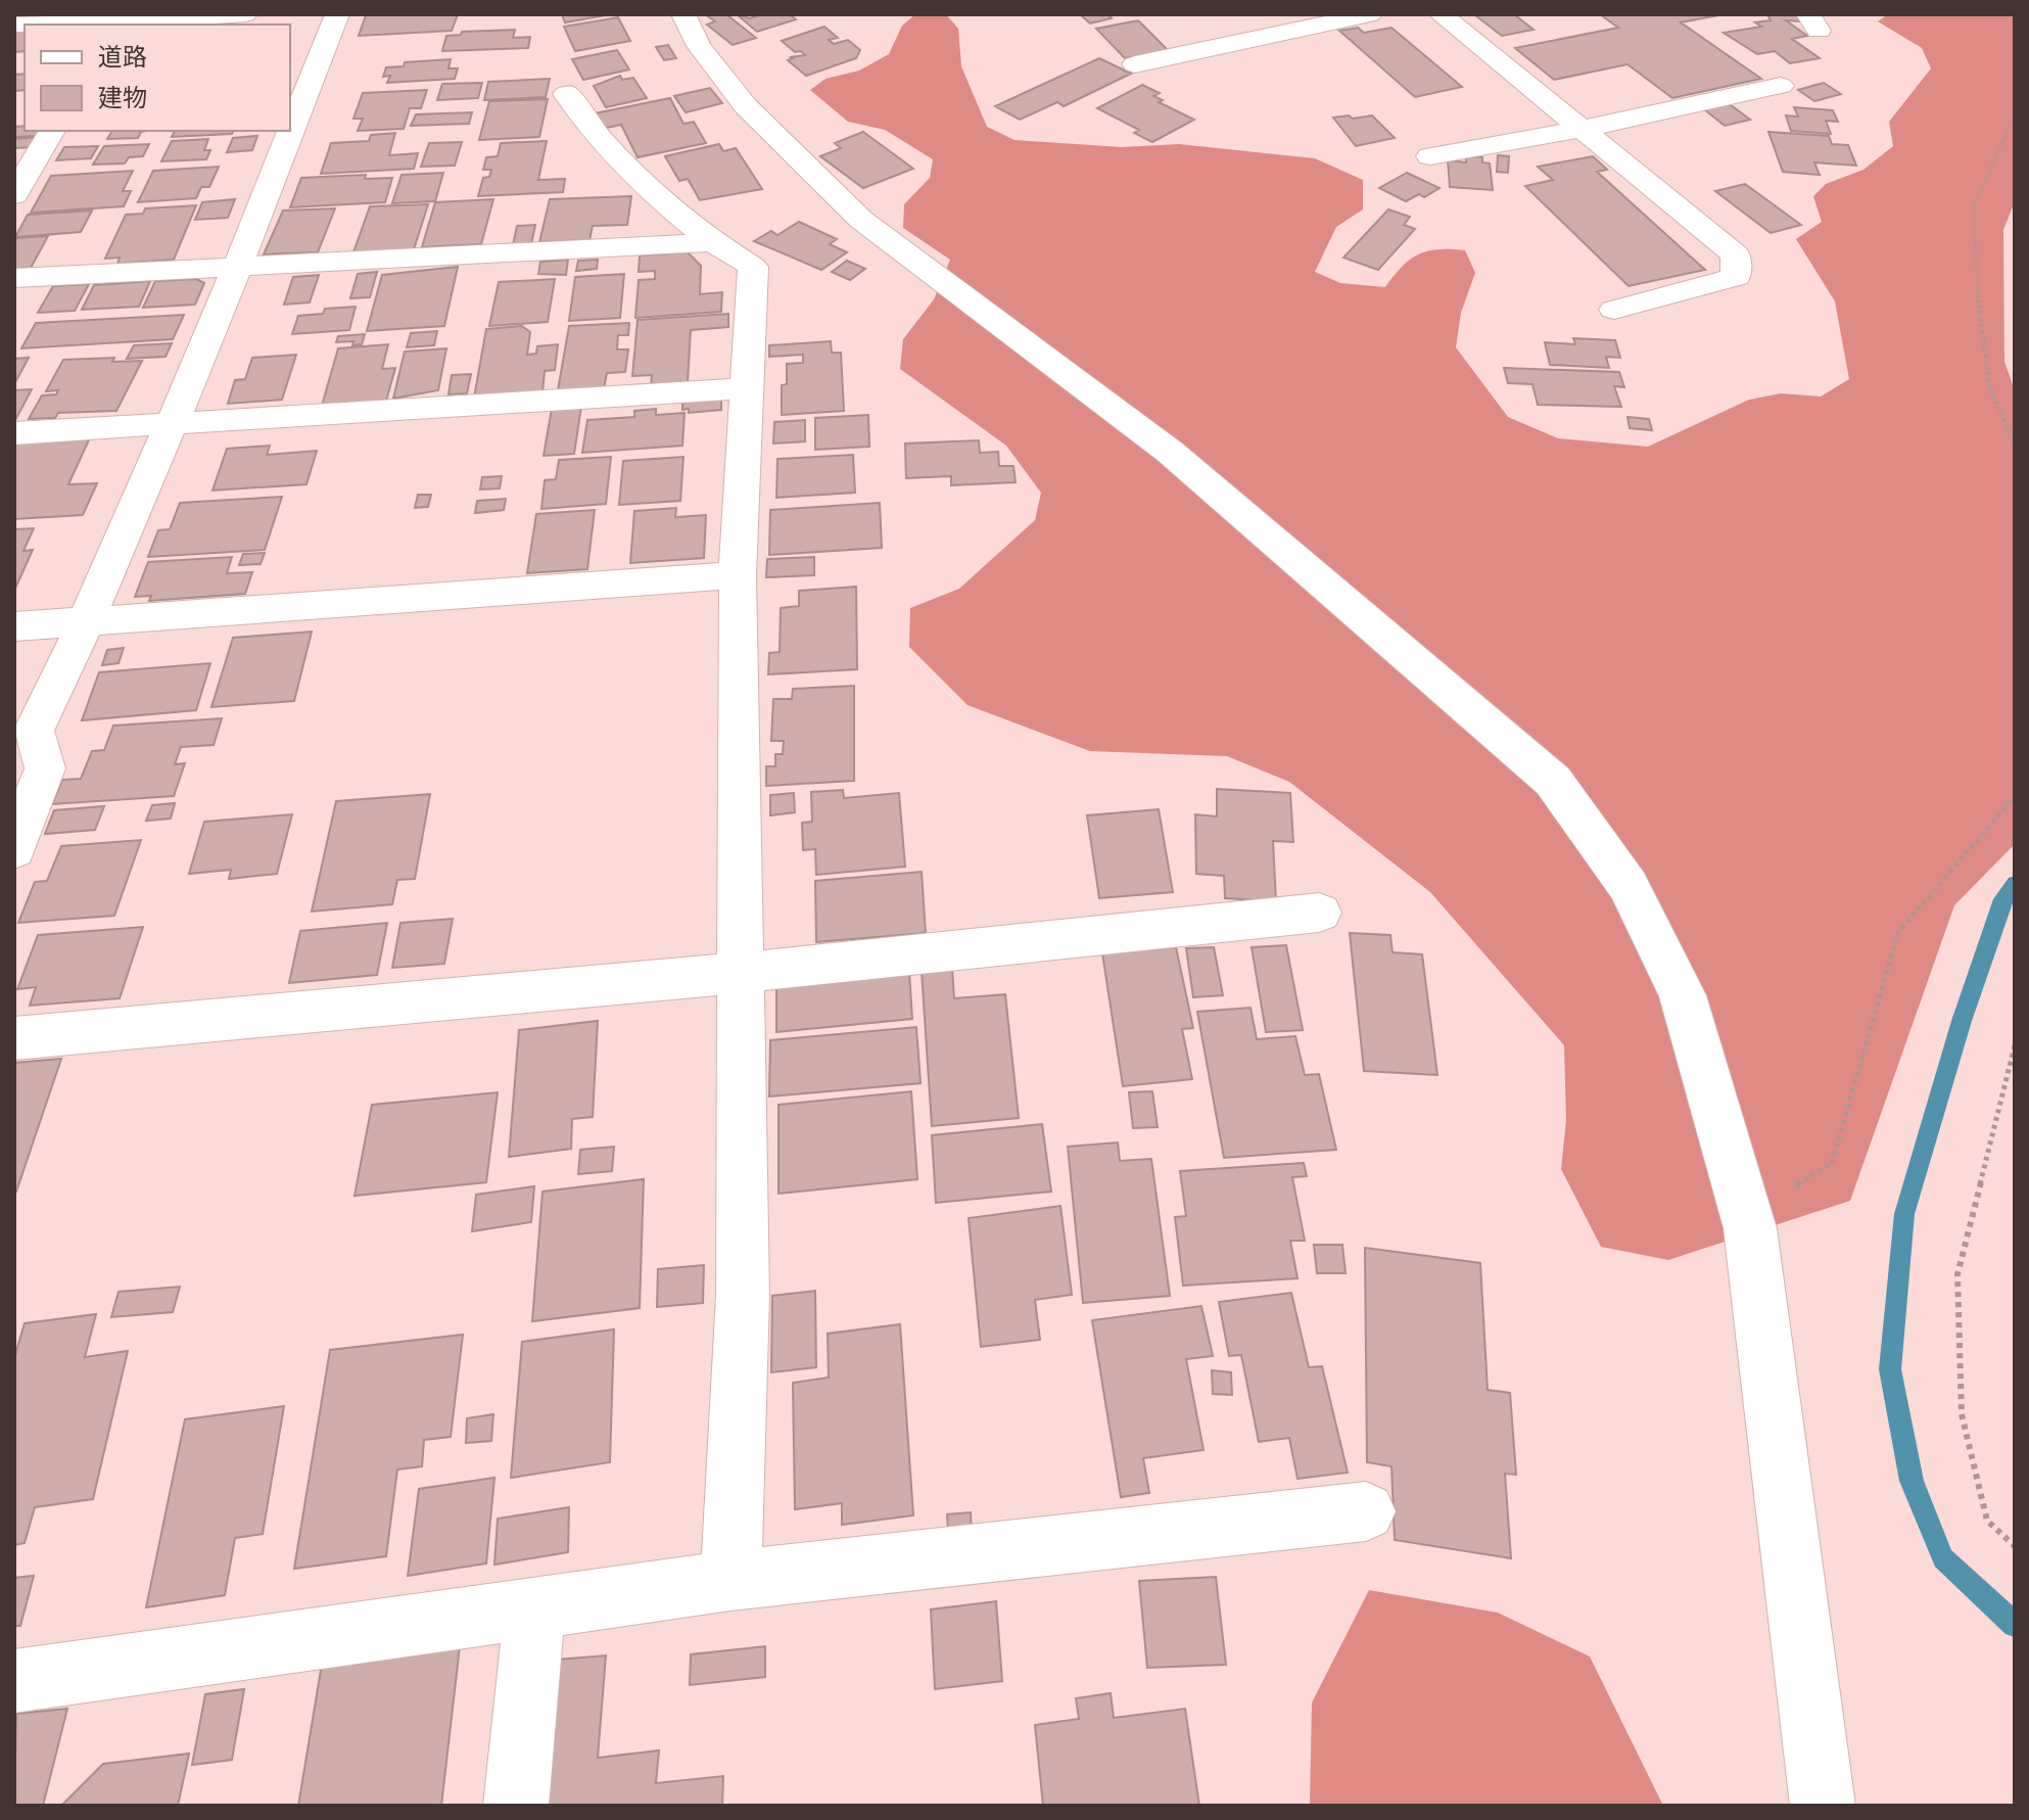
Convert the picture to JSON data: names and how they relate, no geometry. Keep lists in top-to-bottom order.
{
  "legend": ["道路", "建物"]
}
